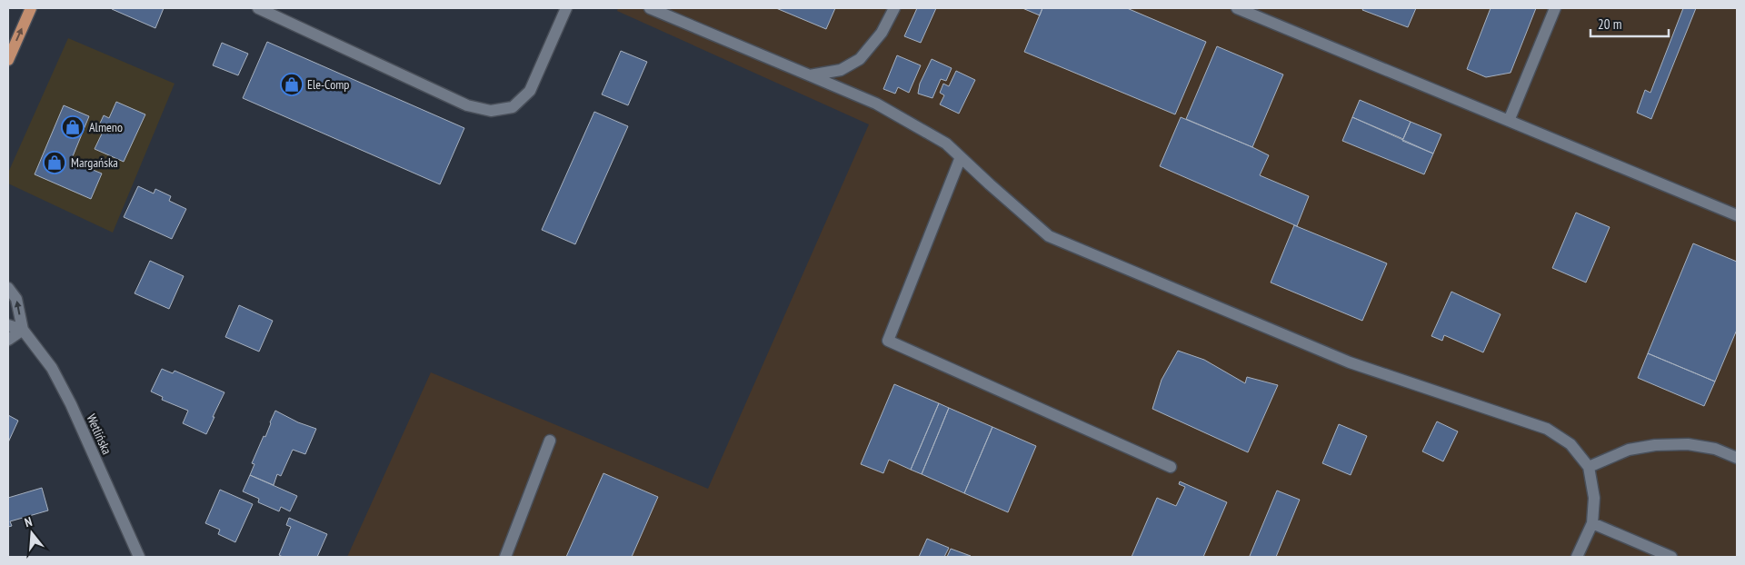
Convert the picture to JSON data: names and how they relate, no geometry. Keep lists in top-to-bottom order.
{
  "streets": {
    "street": ["Wetlińska"]
  },
  "places": {
    "shop": ["Ele-Comp", "Almeno", "Margańska"]
  },
  "scale_bar": "20 m",
  "north": "top"
}
